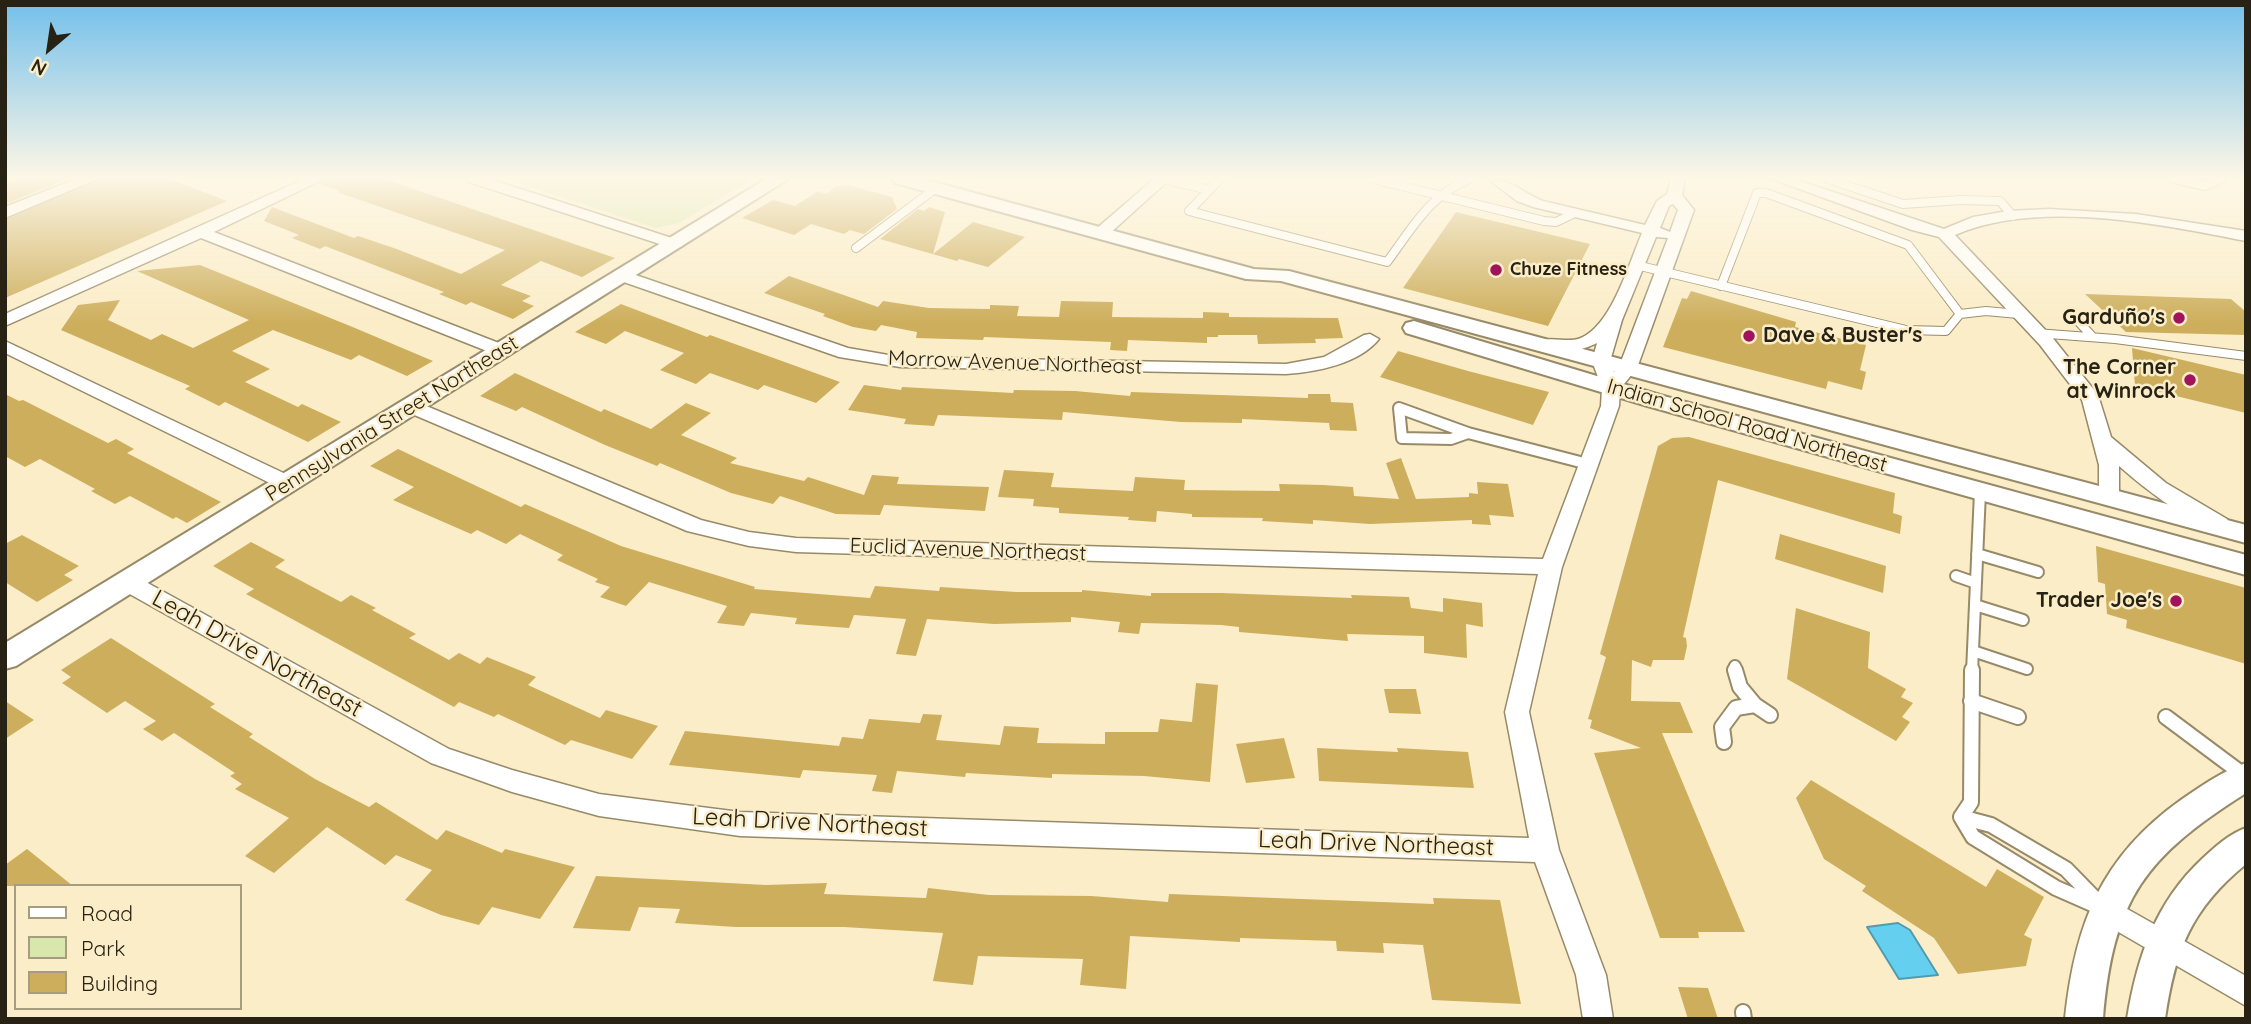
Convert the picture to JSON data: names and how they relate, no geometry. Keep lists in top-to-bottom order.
{
  "streets": {
    "street": [
      "Morrow Avenue Northeast",
      "Pennsylvania Street Northeast",
      "Indian School Road Northeast",
      "Euclid Avenue Northeast",
      "Leah Drive Northeast"
    ]
  },
  "crossings": [
    ["Morrow Avenue Northeast", "Pennsylvania Street Northeast"],
    ["Pennsylvania Street Northeast", "Euclid Avenue Northeast"],
    ["Pennsylvania Street Northeast", "Leah Drive Northeast"]
  ],
  "places": [
    "Chuze Fitness",
    "Garduño's",
    "Dave & Buster's",
    "The Corner at Winrock",
    "Trader Joe's"
  ],
  "legend": ["Road", "Park", "Building"],
  "north": "bottom left"
}
